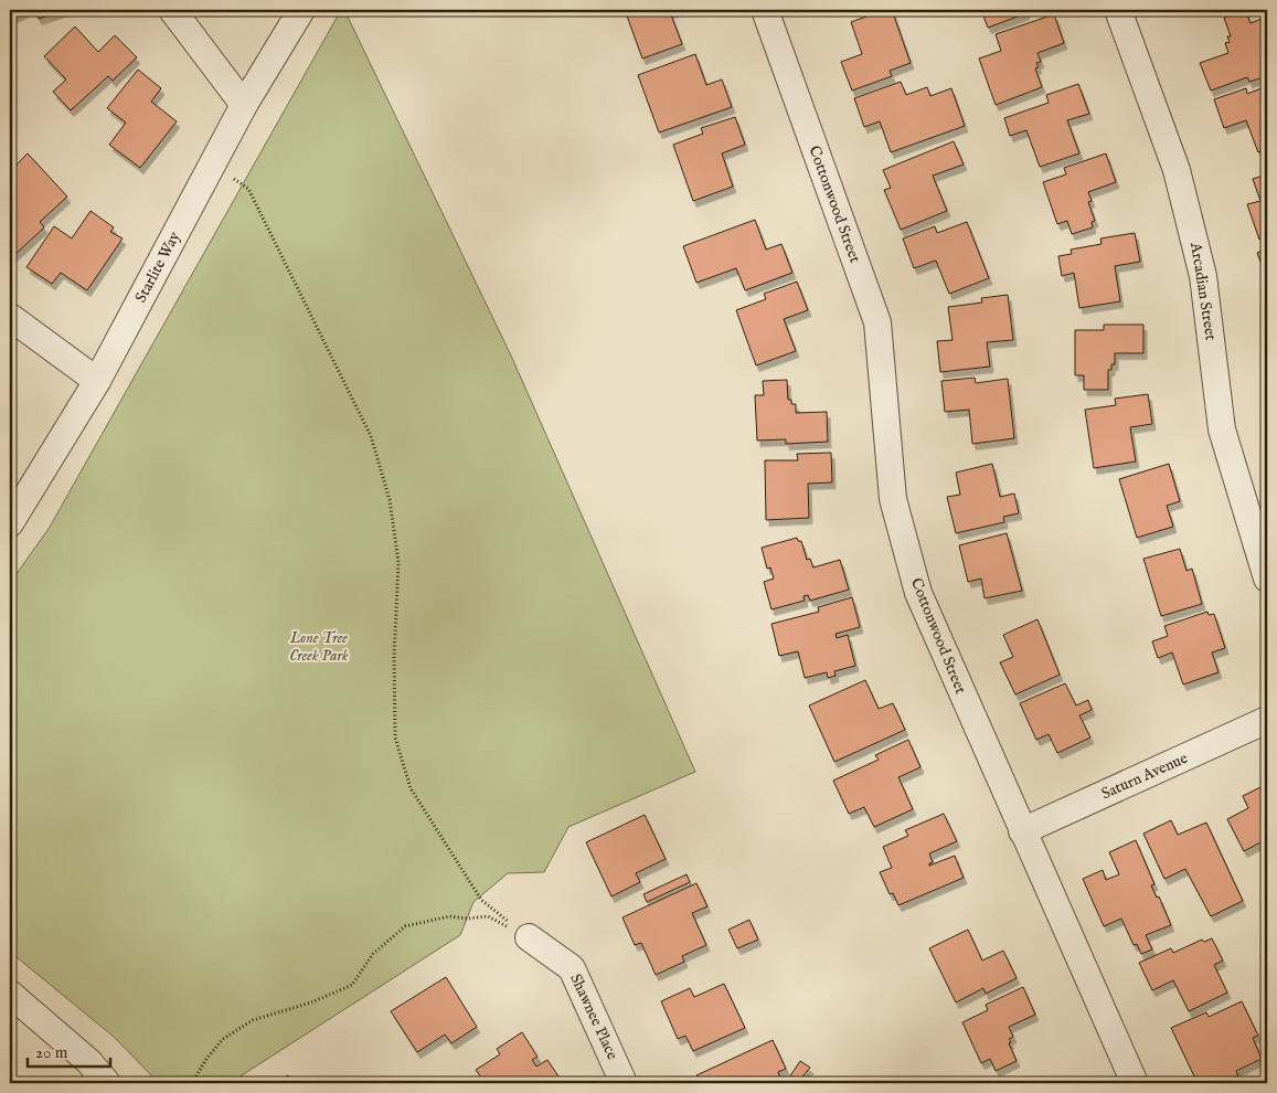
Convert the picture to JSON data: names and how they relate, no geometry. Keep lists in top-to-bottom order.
{
  "streets": {
    "street": [
      "Cottonwood Street",
      "Starlite Way",
      "Arcadian Street",
      "Saturn Avenue",
      "Shawnee Place"
    ]
  },
  "crossings": [
    ["Cottonwood Street", "Saturn Avenue"]
  ],
  "parks": ["Lone Tree Creek Park"],
  "scale_bar": "20 m"
}
